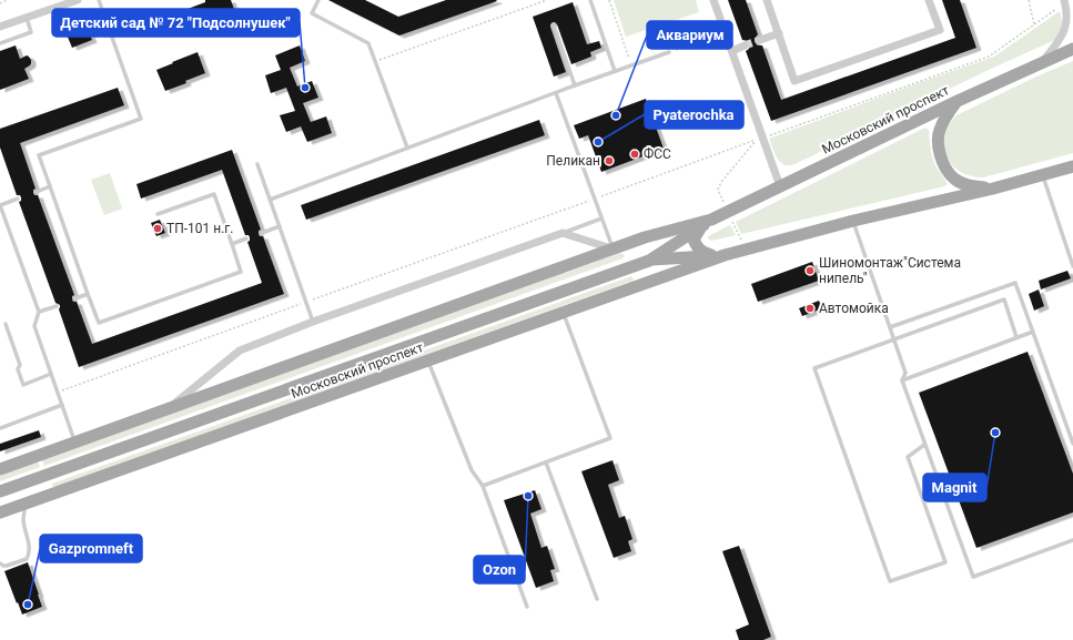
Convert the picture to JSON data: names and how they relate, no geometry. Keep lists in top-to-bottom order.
{
  "streets": {
    "main road": ["Московский проспект"]
  },
  "places": [
    "Детский сад № 72 \"Подсолнушек\"",
    "Аквариум",
    "Pyaterochka",
    "ФСС",
    "Пеликан",
    "ТП-101 н.г.",
    "Шиномонтаж\"Система нипель\"",
    "Автомойка",
    "Magnit",
    "Ozon",
    "Gazpromneft"
  ]
}
